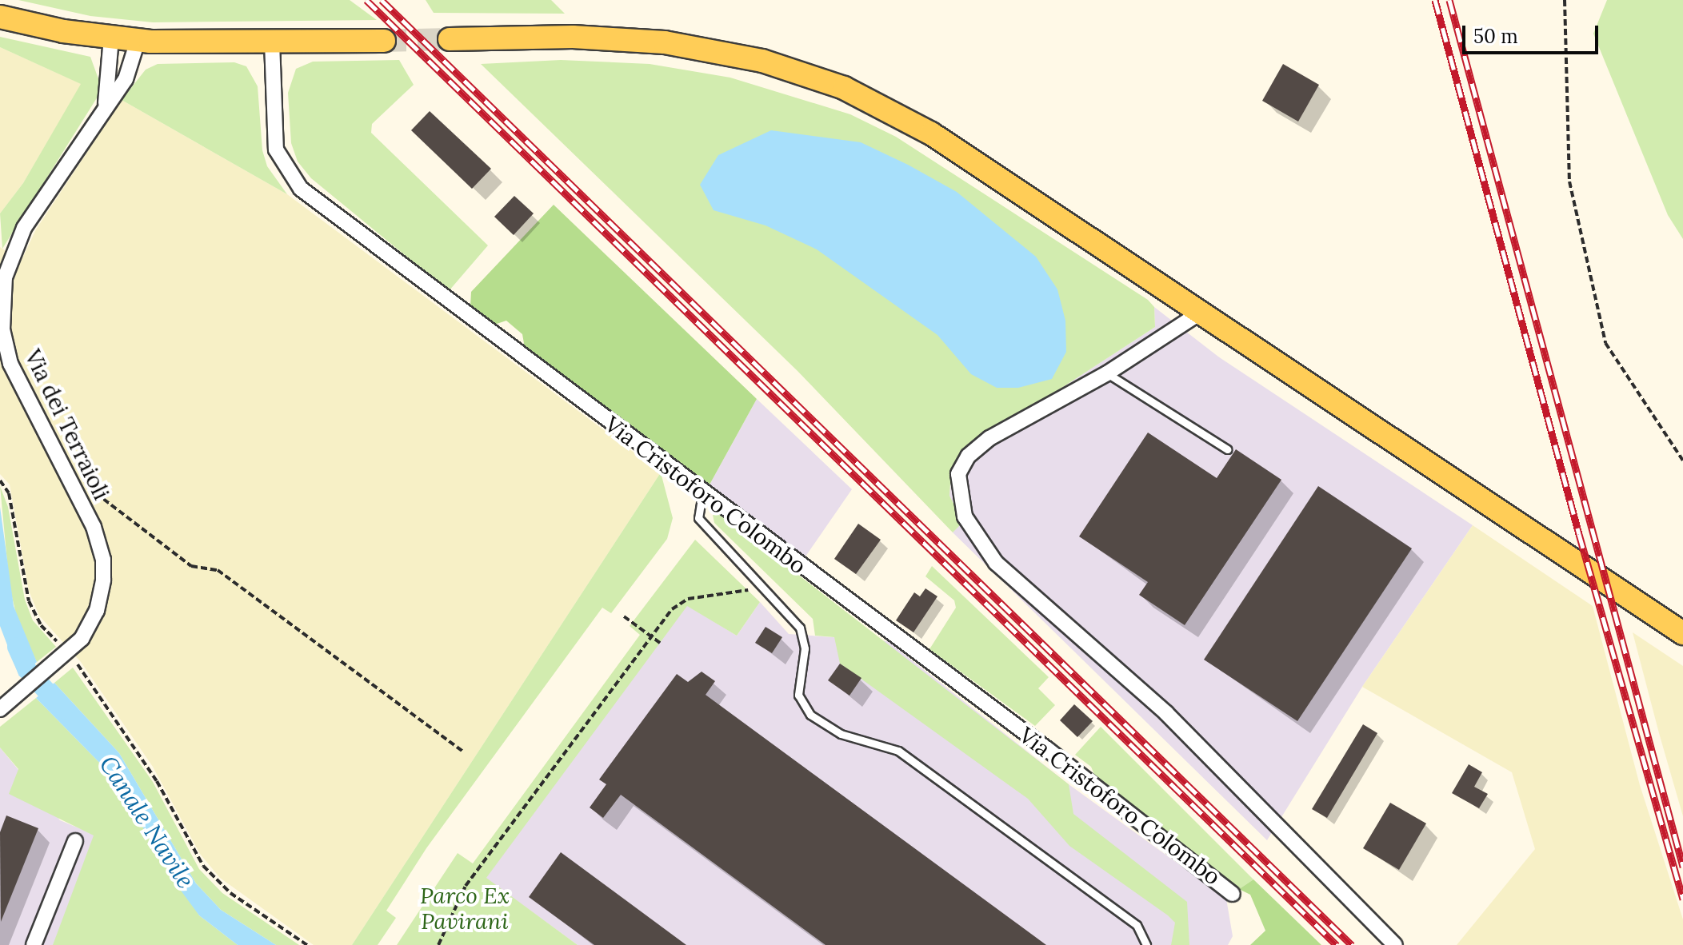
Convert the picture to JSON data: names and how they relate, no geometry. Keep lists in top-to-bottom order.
{
  "streets": {
    "street": ["Via dei Terraioli", "Via Cristoforo Colombo"]
  },
  "water": ["Canale Navile"],
  "parks": ["Parco Ex Pavirani"],
  "scale_bar": "50 m"
}
